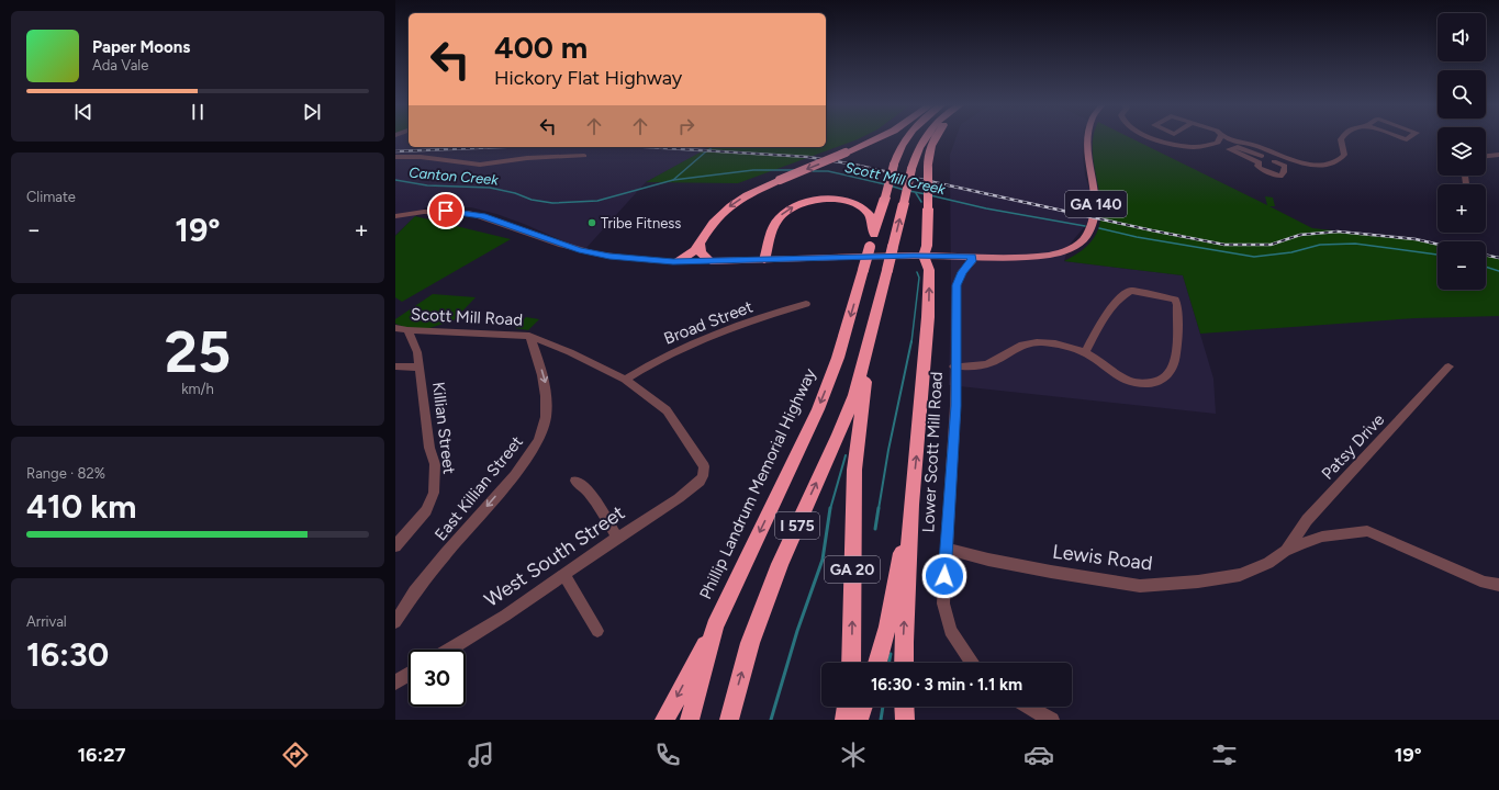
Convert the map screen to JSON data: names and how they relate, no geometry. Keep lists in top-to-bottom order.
{
  "streets": {
    "highway": ["Phillip Landrum Memorial Highway", "I 575", "GA 20"],
    "main road": ["GA 140"],
    "street": [
      "Scott Mill Road",
      "Broad Street",
      "Killian Street",
      "Patsy Drive",
      "Lower Scott Mill Road",
      "East Killian Street",
      "West South Street",
      "Lewis Road"
    ]
  },
  "crossings": [
    ["GA 140", "Lower Scott Mill Road"],
    ["Scott Mill Road", "Broad Street"],
    ["Scott Mill Road", "Killian Street"],
    ["Scott Mill Road", "East Killian Street"],
    ["Scott Mill Road", "West South Street"],
    ["Patsy Drive", "Lewis Road"],
    ["Lower Scott Mill Road", "Lewis Road"],
    ["I 575", "GA 20"]
  ],
  "one_way": ["East Killian Street"],
  "water": ["Canton Creek", "Scott Mill Creek"],
  "places": ["Tribe Fitness"],
  "page": {
    "map_buttons": ["+", "−"],
    "turn": ["400 m", "Hickory Flat Highway"],
    "song": ["Paper Moons", "Ada Vale"],
    "tile": [
      "Climate",
      ["25", "km/h"],
      ["Range · 82%", "410 km"],
      ["Arrival", "16:30"]
    ],
    "heat": ["−", "19°", "+"],
    "limit": "30",
    "trip": "16:30 · 3 min · 1.1 km",
    "tabs": ["16:27", "19°"]
  }
}
